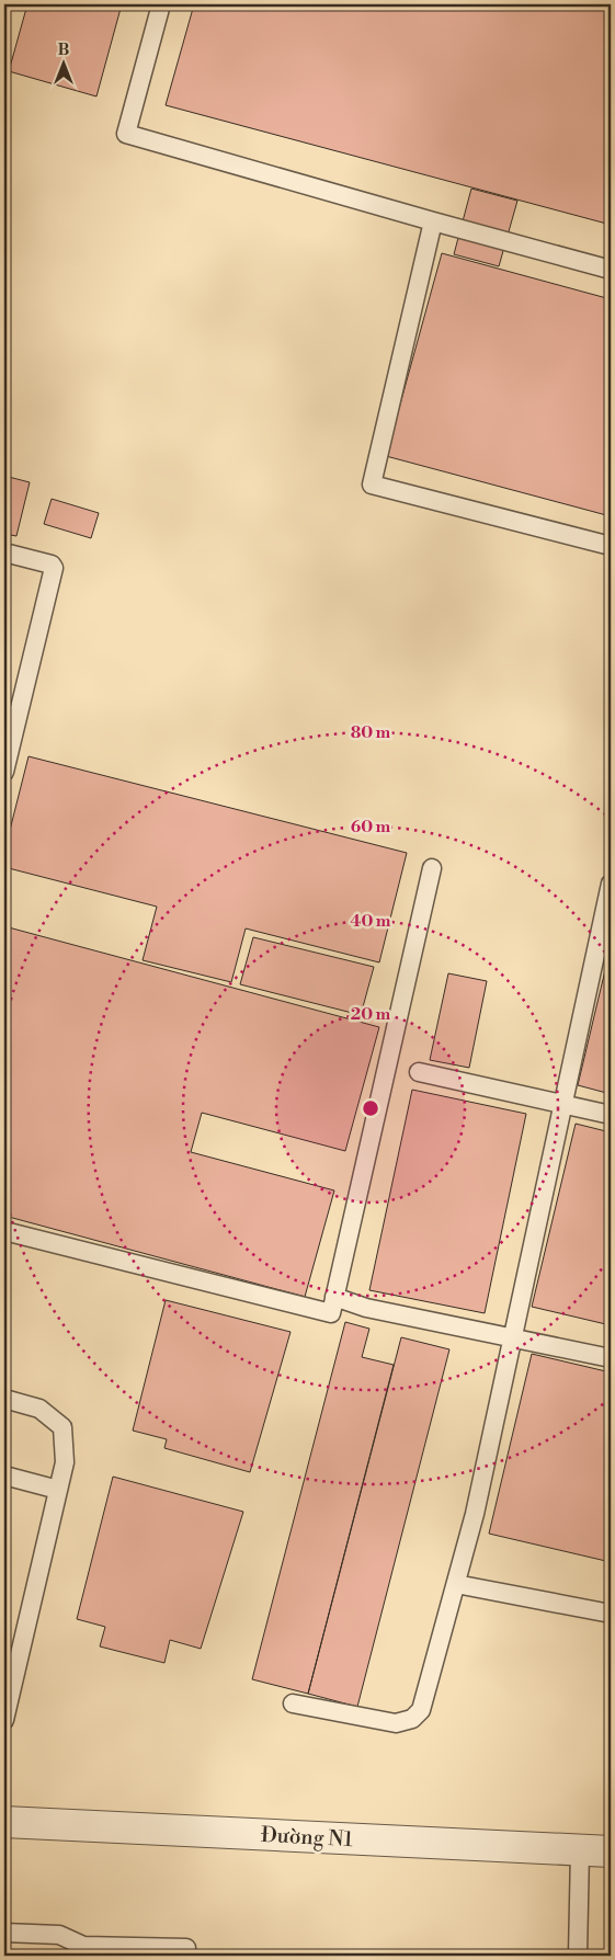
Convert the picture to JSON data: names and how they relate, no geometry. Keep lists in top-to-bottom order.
{
  "streets": {
    "street": ["Đường N1"]
  },
  "north": "top",
  "rings": [
    "80 m",
    "60 m",
    "40 m",
    "20 m"
  ]
}
